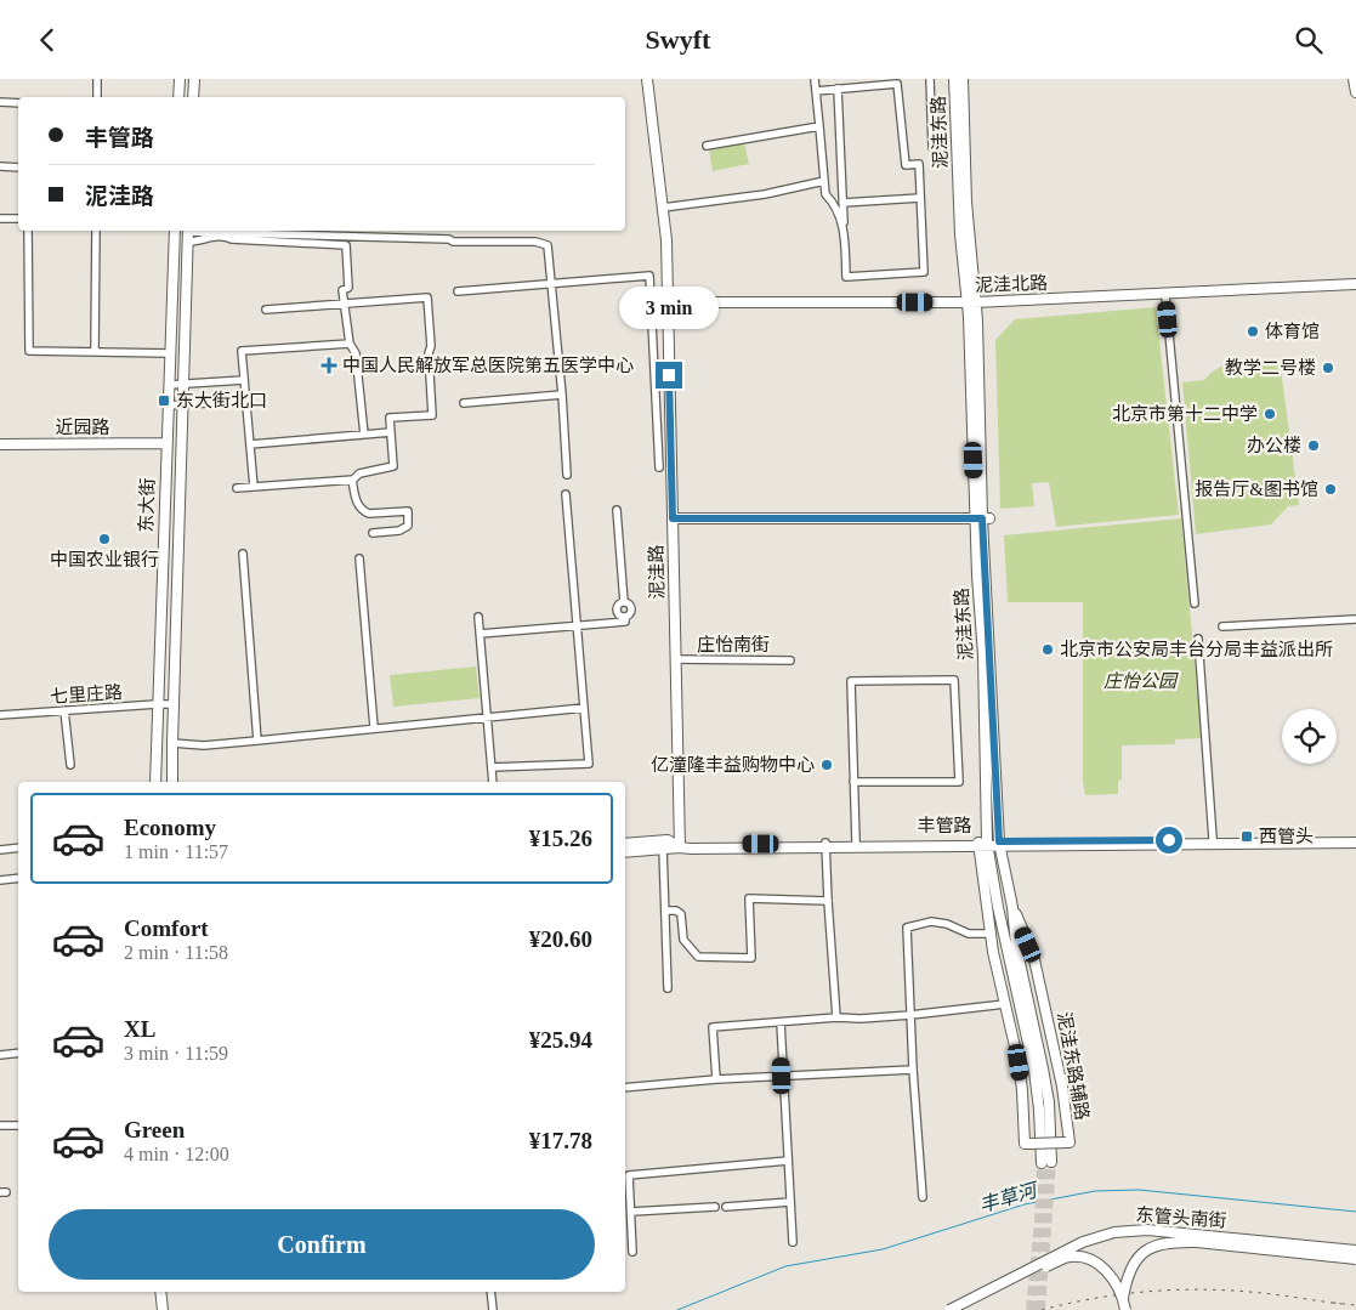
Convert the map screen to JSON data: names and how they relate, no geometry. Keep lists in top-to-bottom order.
{
  "streets": {
    "main road": [
      "泥洼东路",
      "泥洼北路",
      "近园路",
      "东大街",
      "泥洼路",
      "丰管路",
      "泥洼东路辅路",
      "东管头南街"
    ],
    "street": ["庄怡南街", "七里庄路"]
  },
  "crossings": [
    ["泥洼东路", "泥洼北路"],
    ["泥洼东路", "丰管路"],
    ["泥洼东路", "泥洼东路辅路"],
    ["泥洼北路", "泥洼路"],
    ["近园路", "东大街"],
    ["东大街", "七里庄路"],
    ["泥洼路", "庄怡南街"],
    ["泥洼路", "丰管路"],
    ["丰管路", "泥洼东路辅路"]
  ],
  "water": ["丰草河"],
  "parks": ["庄怡公园"],
  "places": {
    "other": [
      "体育馆",
      "教学二号楼",
      "北京市第十二中学",
      "办公楼",
      "报告厅&图书馆",
      "中国农业银行",
      "北京市公安局丰台分局丰益派出所",
      "亿潼隆丰益购物中心"
    ],
    "health": ["中国人民解放军总医院第五医学中心"],
    "transit": ["东大街北口", "西管头"]
  },
  "page": {
    "header": "Swyft",
    "banner": ["丰管路", "泥洼路"],
    "bubble": "3 min",
    "list": [
      {
        "name": "Economy",
        "note": "1 min · 11:57",
        "value": "¥15.26"
      },
      {
        "name": "Comfort",
        "note": "2 min · 11:58",
        "value": "¥20.60"
      },
      {
        "name": "XL",
        "note": "3 min · 11:59",
        "value": "¥25.94"
      },
      {
        "name": "Green",
        "note": "4 min · 12:00",
        "value": "¥17.78"
      }
    ],
    "buttons": "Confirm"
  }
}
